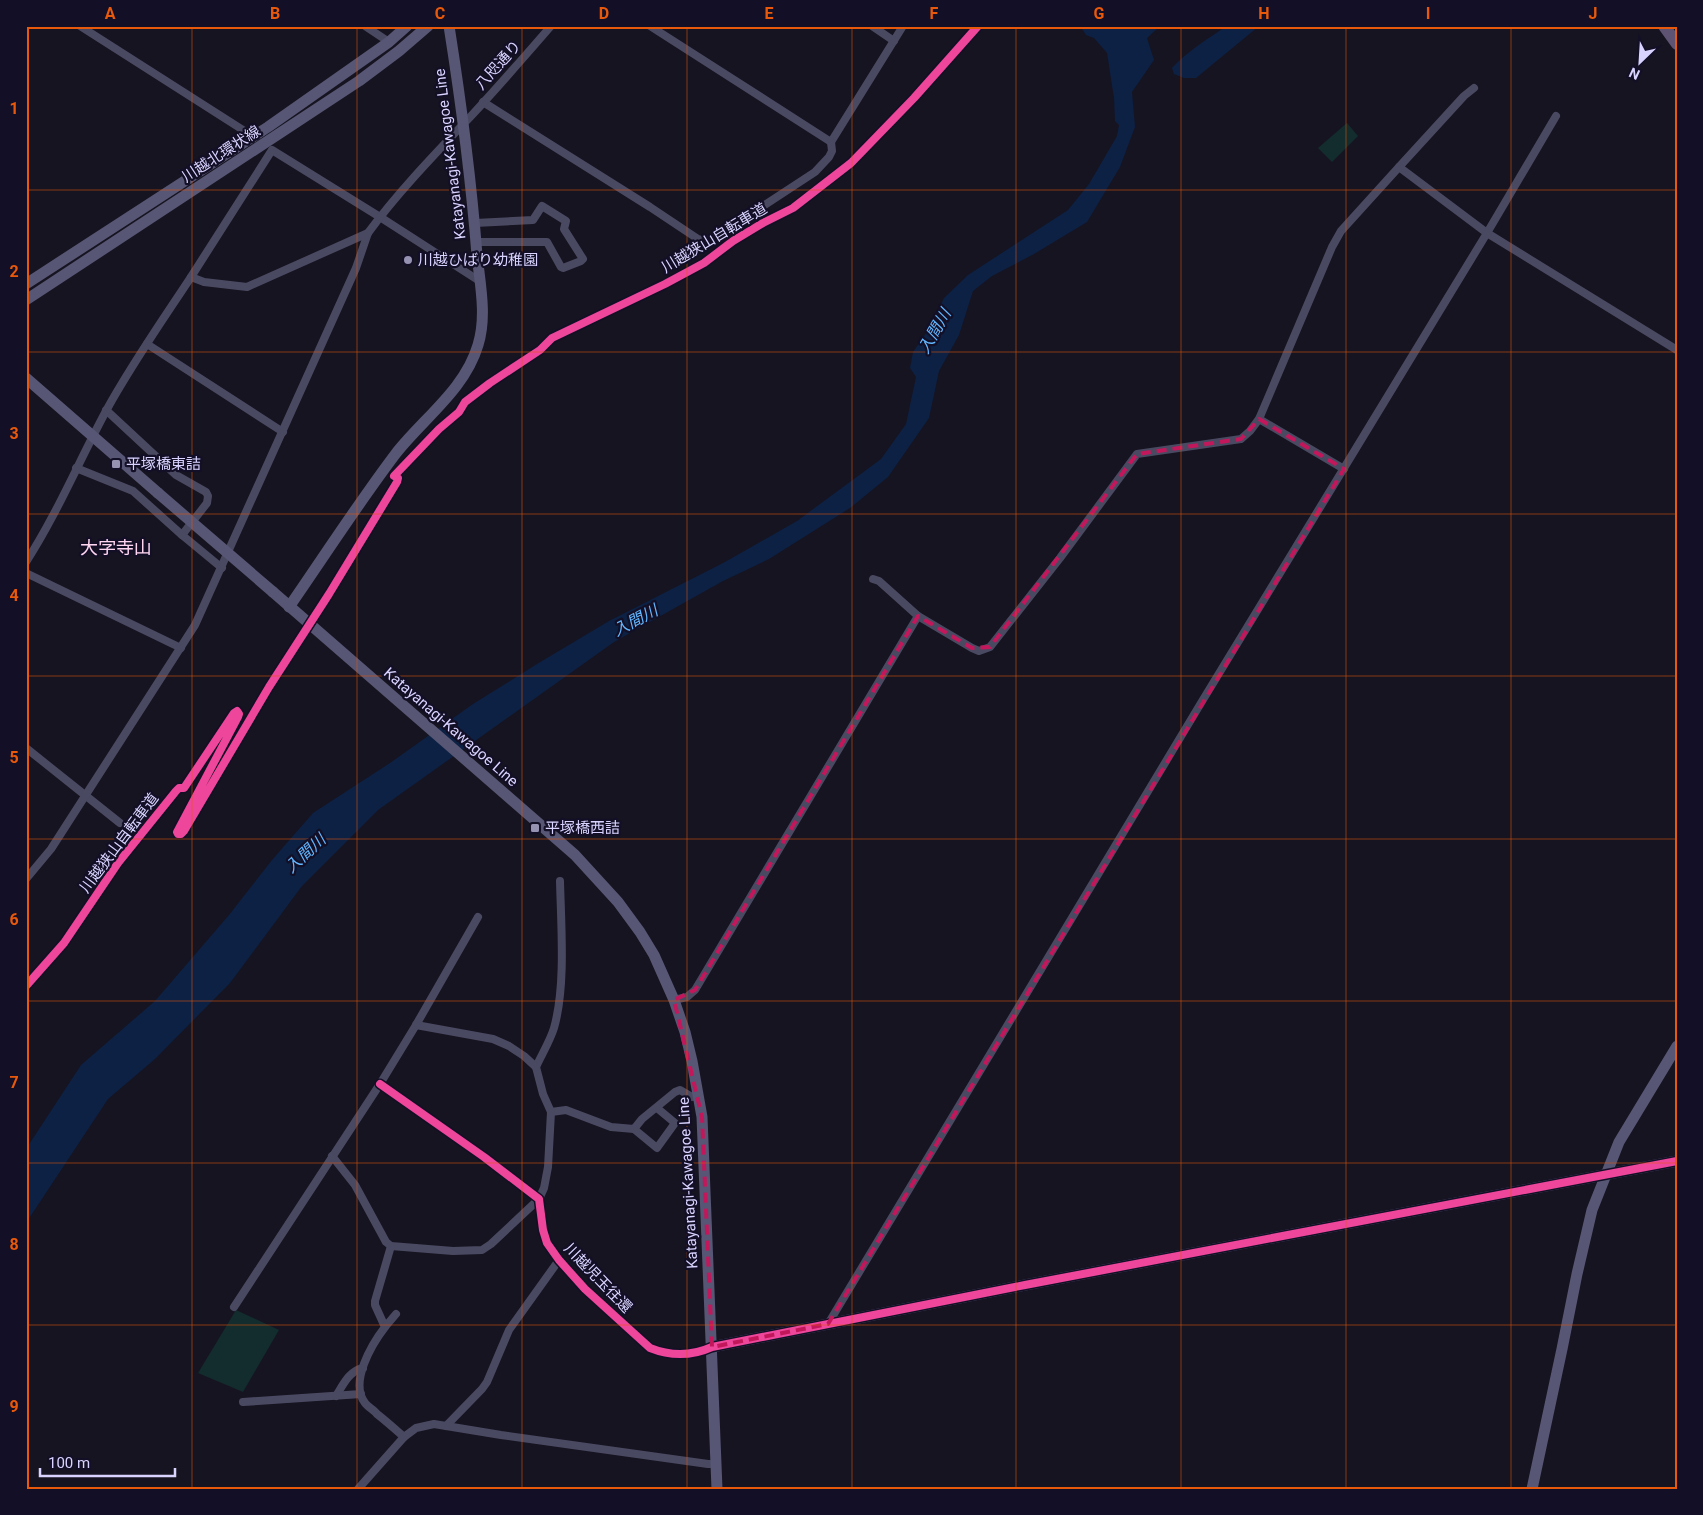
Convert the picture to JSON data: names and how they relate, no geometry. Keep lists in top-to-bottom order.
{
  "streets": {
    "main road": ["川越北環状線", "Katayanagi-Kawagoe Line"],
    "street": ["八咫通り", "川越児玉往還"],
    "cycle path": ["川越狭山自転車道"]
  },
  "crossings": [
    ["八咫通り", "Katayanagi-Kawagoe Line"],
    ["Katayanagi-Kawagoe Line", "川越児玉往還"]
  ],
  "districts": ["大字寺山"],
  "water": ["入間川"],
  "places": {
    "other": ["川越ひばり幼稚園"],
    "transit": ["平塚橋東詰", "平塚橋西詰"]
  },
  "scale_bar": "100 m",
  "north": "bottom left",
  "grid": {
    "columns": [
      "A",
      "B",
      "C",
      "D",
      "E",
      "F",
      "G",
      "H",
      "I",
      "J"
    ],
    "rows": [
      "1",
      "2",
      "3",
      "4",
      "5",
      "6",
      "7",
      "8",
      "9"
    ]
  }
}
